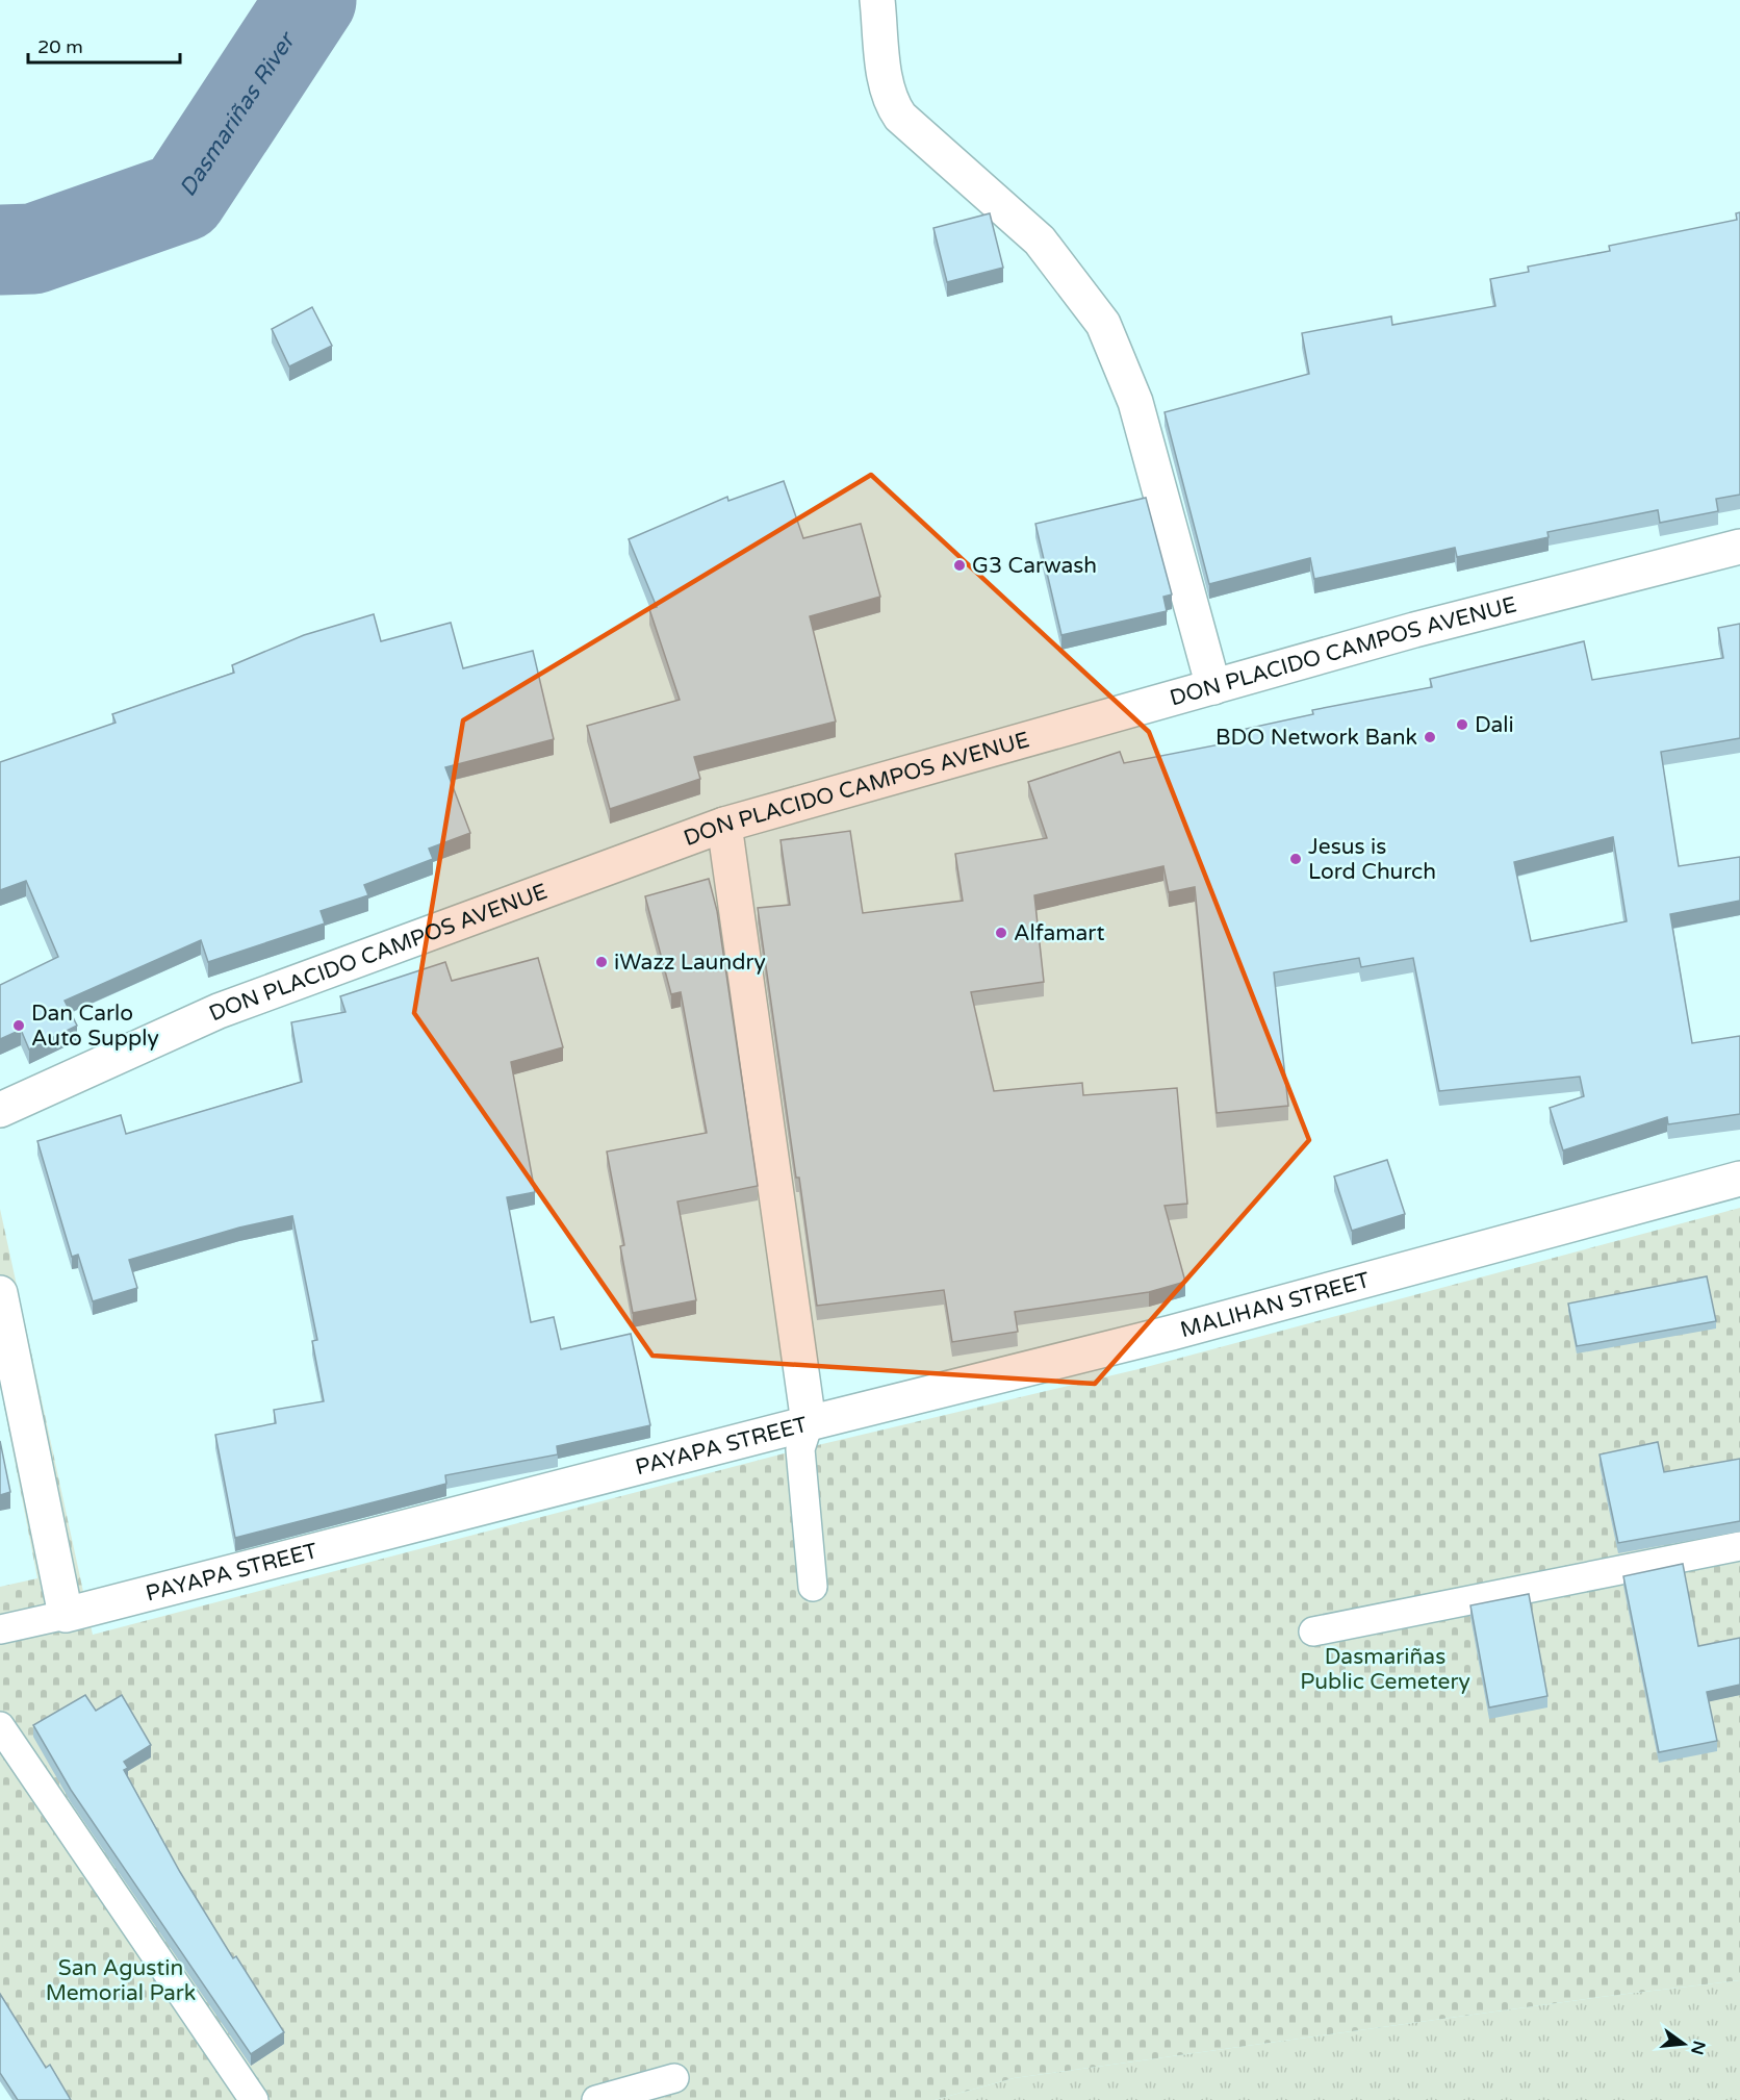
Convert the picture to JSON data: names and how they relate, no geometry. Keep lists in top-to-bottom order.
{
  "streets": {
    "street": ["DON PLACIDO CAMPOS AVENUE", "MALIHAN STREET", "PAYAPA STREET"]
  },
  "crossings": [
    ["DON PLACIDO CAMPOS AVENUE", "PAYAPA STREET"],
    ["MALIHAN STREET", "PAYAPA STREET"]
  ],
  "water": ["Dasmariñas River"],
  "parks": ["Dasmariñas Public Cemetery", "San Agustin Memorial Park"],
  "places": [
    "G3 Carwash",
    "Dali",
    "BDO Network Bank",
    "Jesus is Lord Church",
    "Alfamart",
    "iWazz Laundry",
    "Dan Carlo Auto Supply"
  ],
  "scale_bar": "20 m",
  "north": "right"
}
